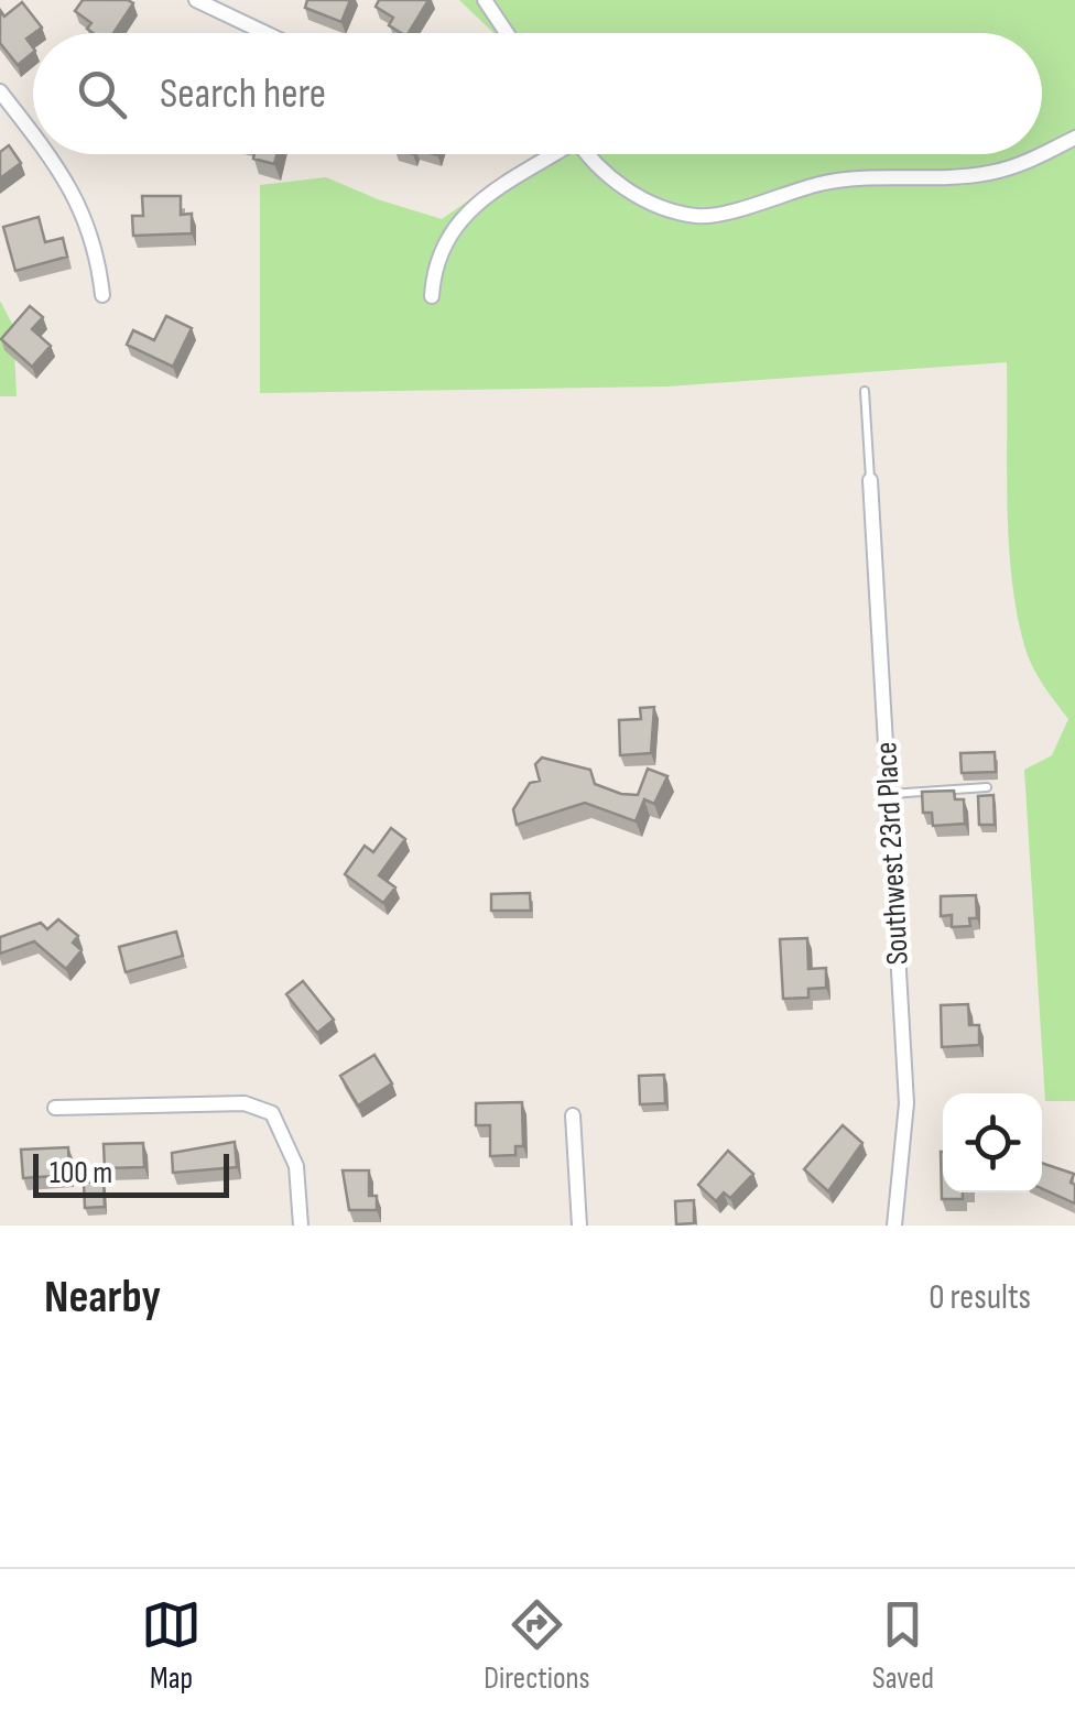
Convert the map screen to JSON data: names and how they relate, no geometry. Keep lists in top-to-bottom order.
{
  "streets": {
    "street": ["Southwest 23rd Place"]
  },
  "scale_bar": "100 m",
  "page": {
    "search": "Search here",
    "scale": "100 m",
    "heading": ["Nearby", "0 results"],
    "nav": ["Map", "Directions", "Saved"]
  }
}
